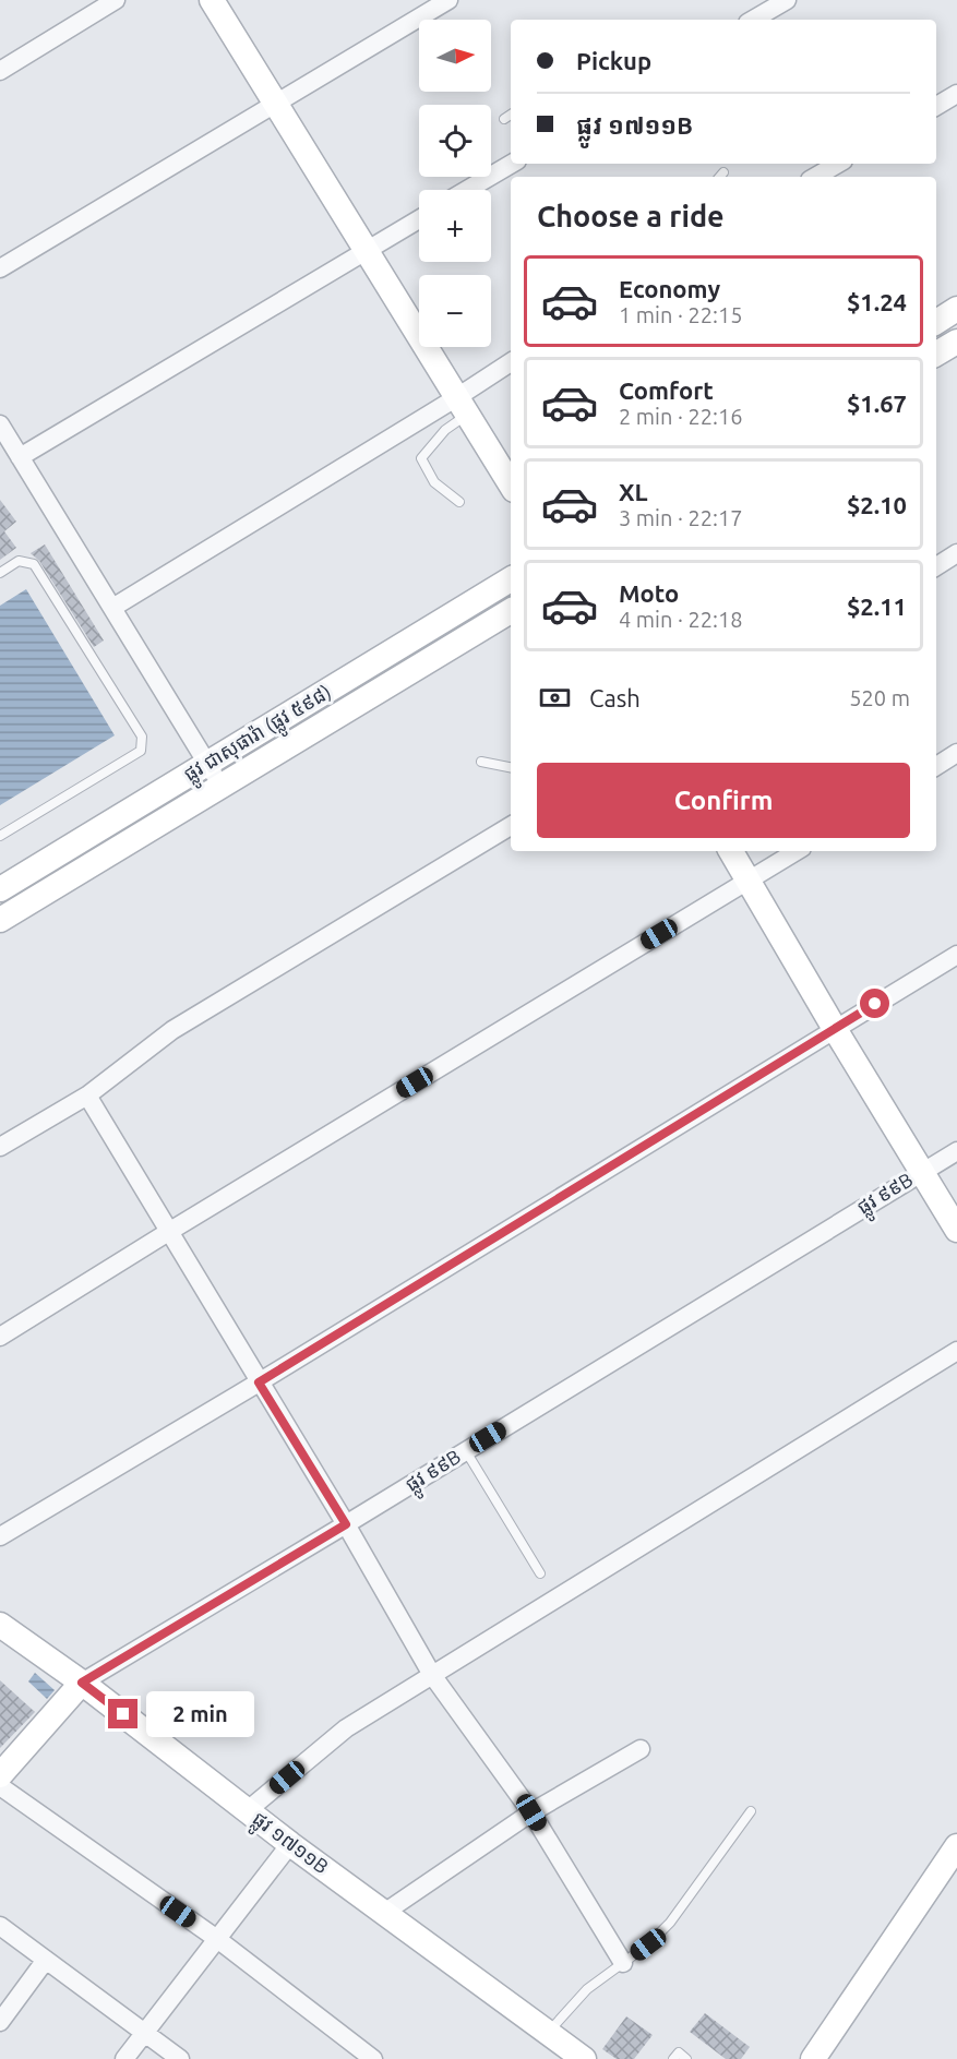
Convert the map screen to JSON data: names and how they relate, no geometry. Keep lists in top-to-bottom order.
{
  "streets": {
    "street": ["ផ្លូវ ជាសុផារ៉ា (ផ្លូវ ៥៩៨)", "ផ្លូវ ៩៩B", "ផ្លូវ ១៧១១B"]
  },
  "crossings": [
    ["ផ្លូវ ៩៩B", "ផ្លូវ ១៧១១B"]
  ],
  "north": "right",
  "page": {
    "map_buttons": ["+", "−"],
    "banner": ["Pickup", "ផ្លូវ ១៧១១B"],
    "heading": "Choose a ride",
    "list": [
      {
        "name": "Economy",
        "note": "1 min · 22:15",
        "value": "$1.24"
      },
      {
        "name": "Comfort",
        "note": "2 min · 22:16",
        "value": "$1.67"
      },
      {
        "name": "XL",
        "note": "3 min · 22:17",
        "value": "$2.10"
      },
      {
        "name": "Moto",
        "note": "4 min · 22:18",
        "value": "$2.11"
      }
    ],
    "pay": ["Cash", "520 m"],
    "buttons": "Confirm",
    "bubble": "2 min"
  }
}
